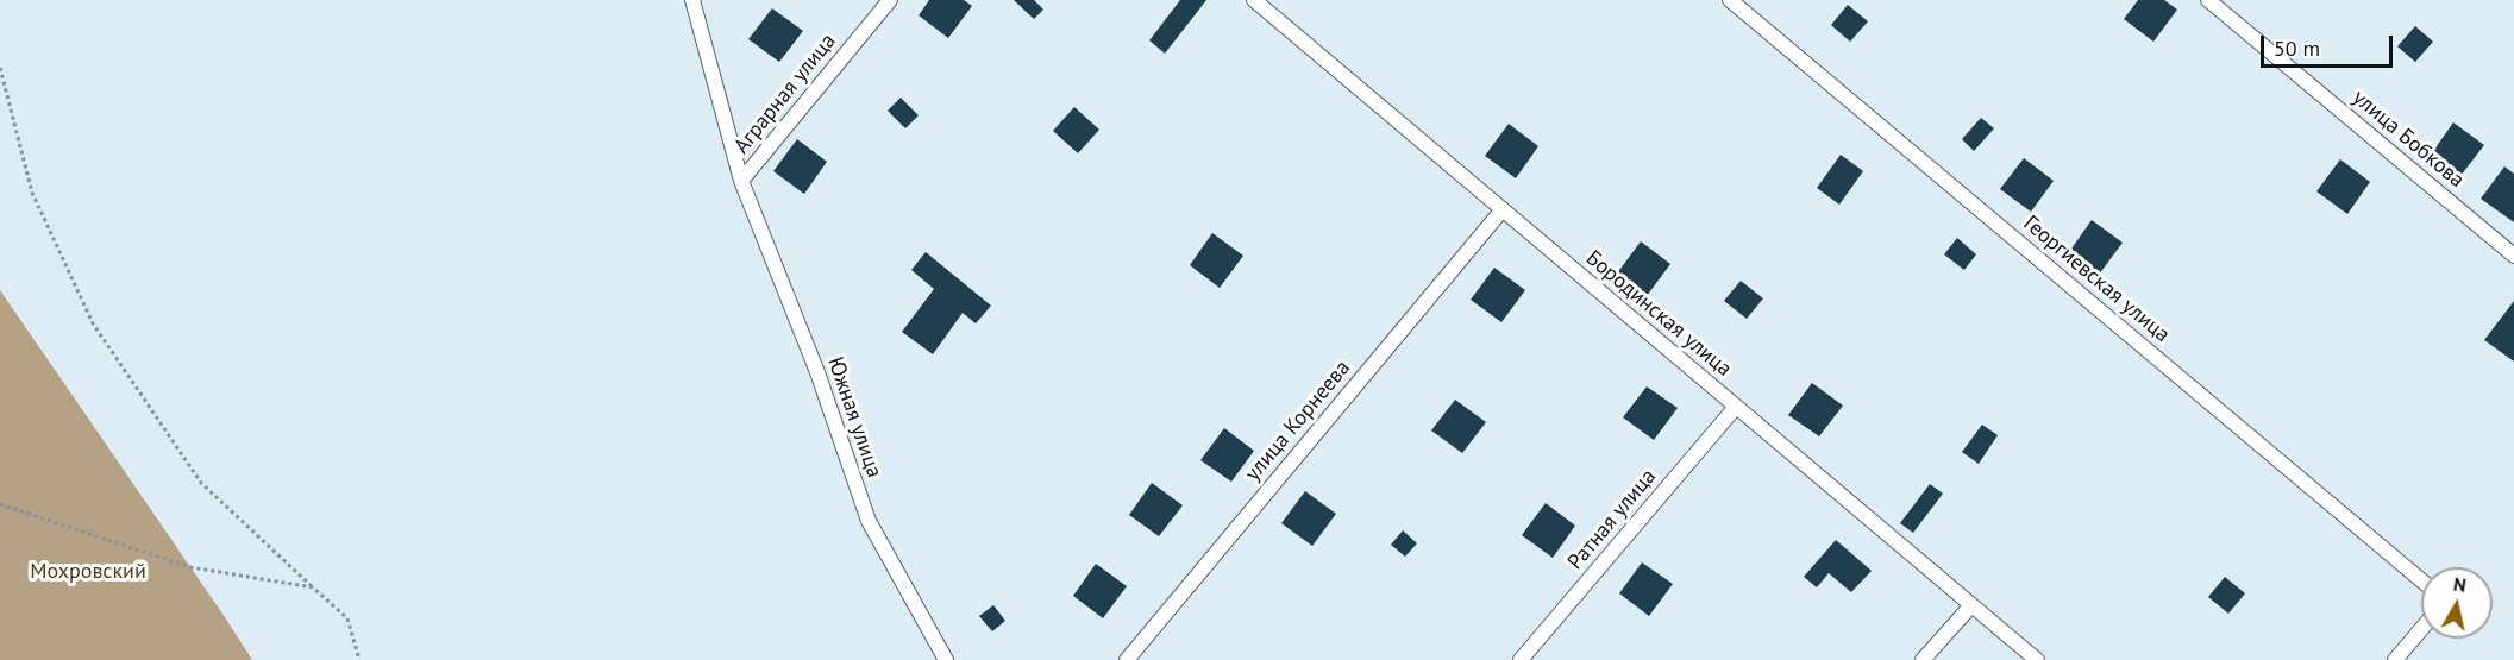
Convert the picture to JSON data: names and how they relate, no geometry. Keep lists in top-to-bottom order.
{
  "streets": {
    "street": [
      "Аграрная улица",
      "улица Бобкова",
      "Георгиевская улица",
      "Бородинская улица",
      "Южная улица",
      "улица Корнеева",
      "Ратная улица"
    ]
  },
  "crossings": [
    ["Аграрная улица", "Южная улица"],
    ["Бородинская улица", "улица Корнеева"],
    ["Бородинская улица", "Ратная улица"]
  ],
  "parks": ["Мохровский"],
  "scale_bar": "50 m",
  "north": "top"
}
